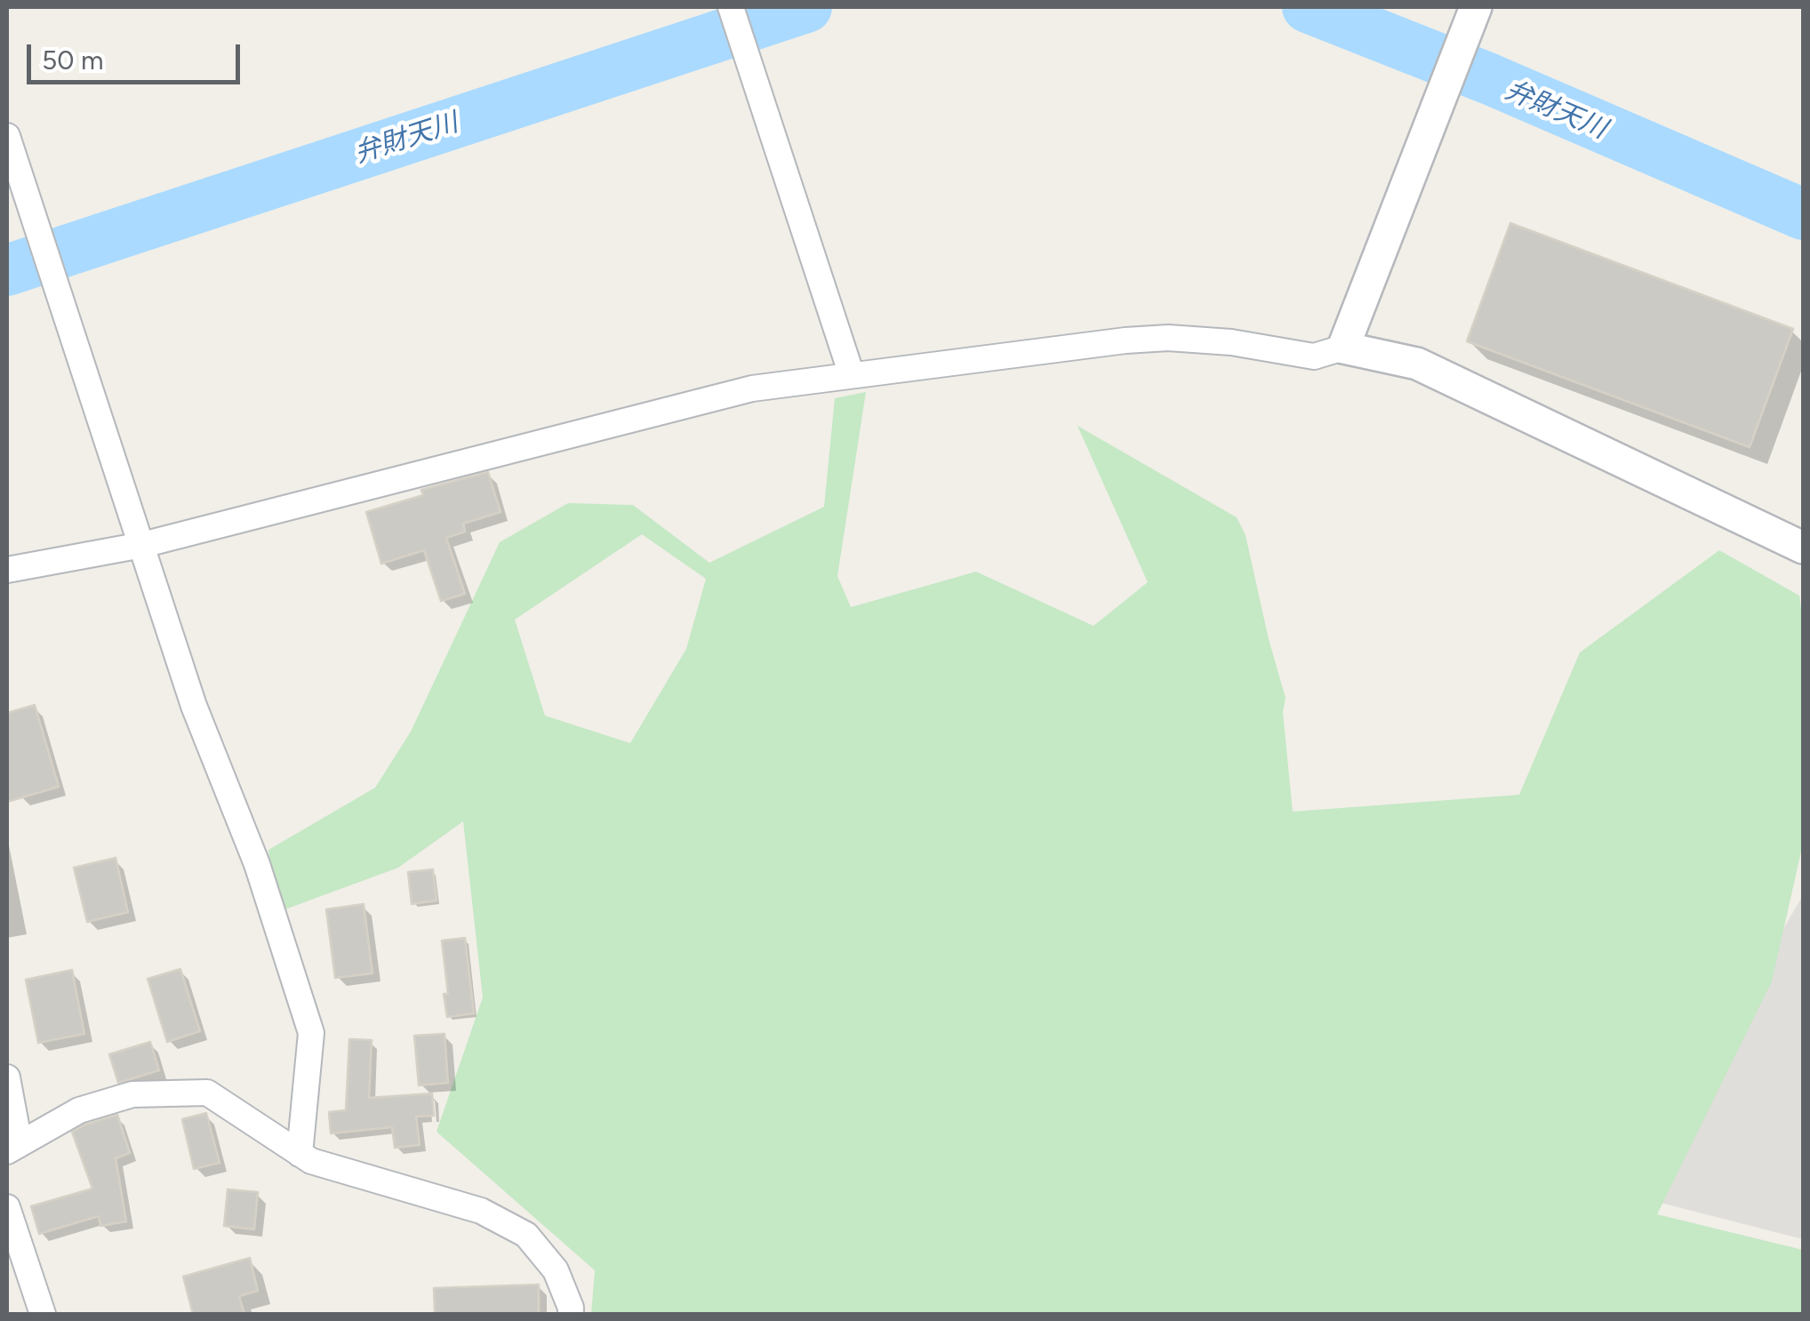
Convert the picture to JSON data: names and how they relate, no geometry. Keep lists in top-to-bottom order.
{
  "water": ["弁財天川"],
  "scale_bar": "50 m"
}
